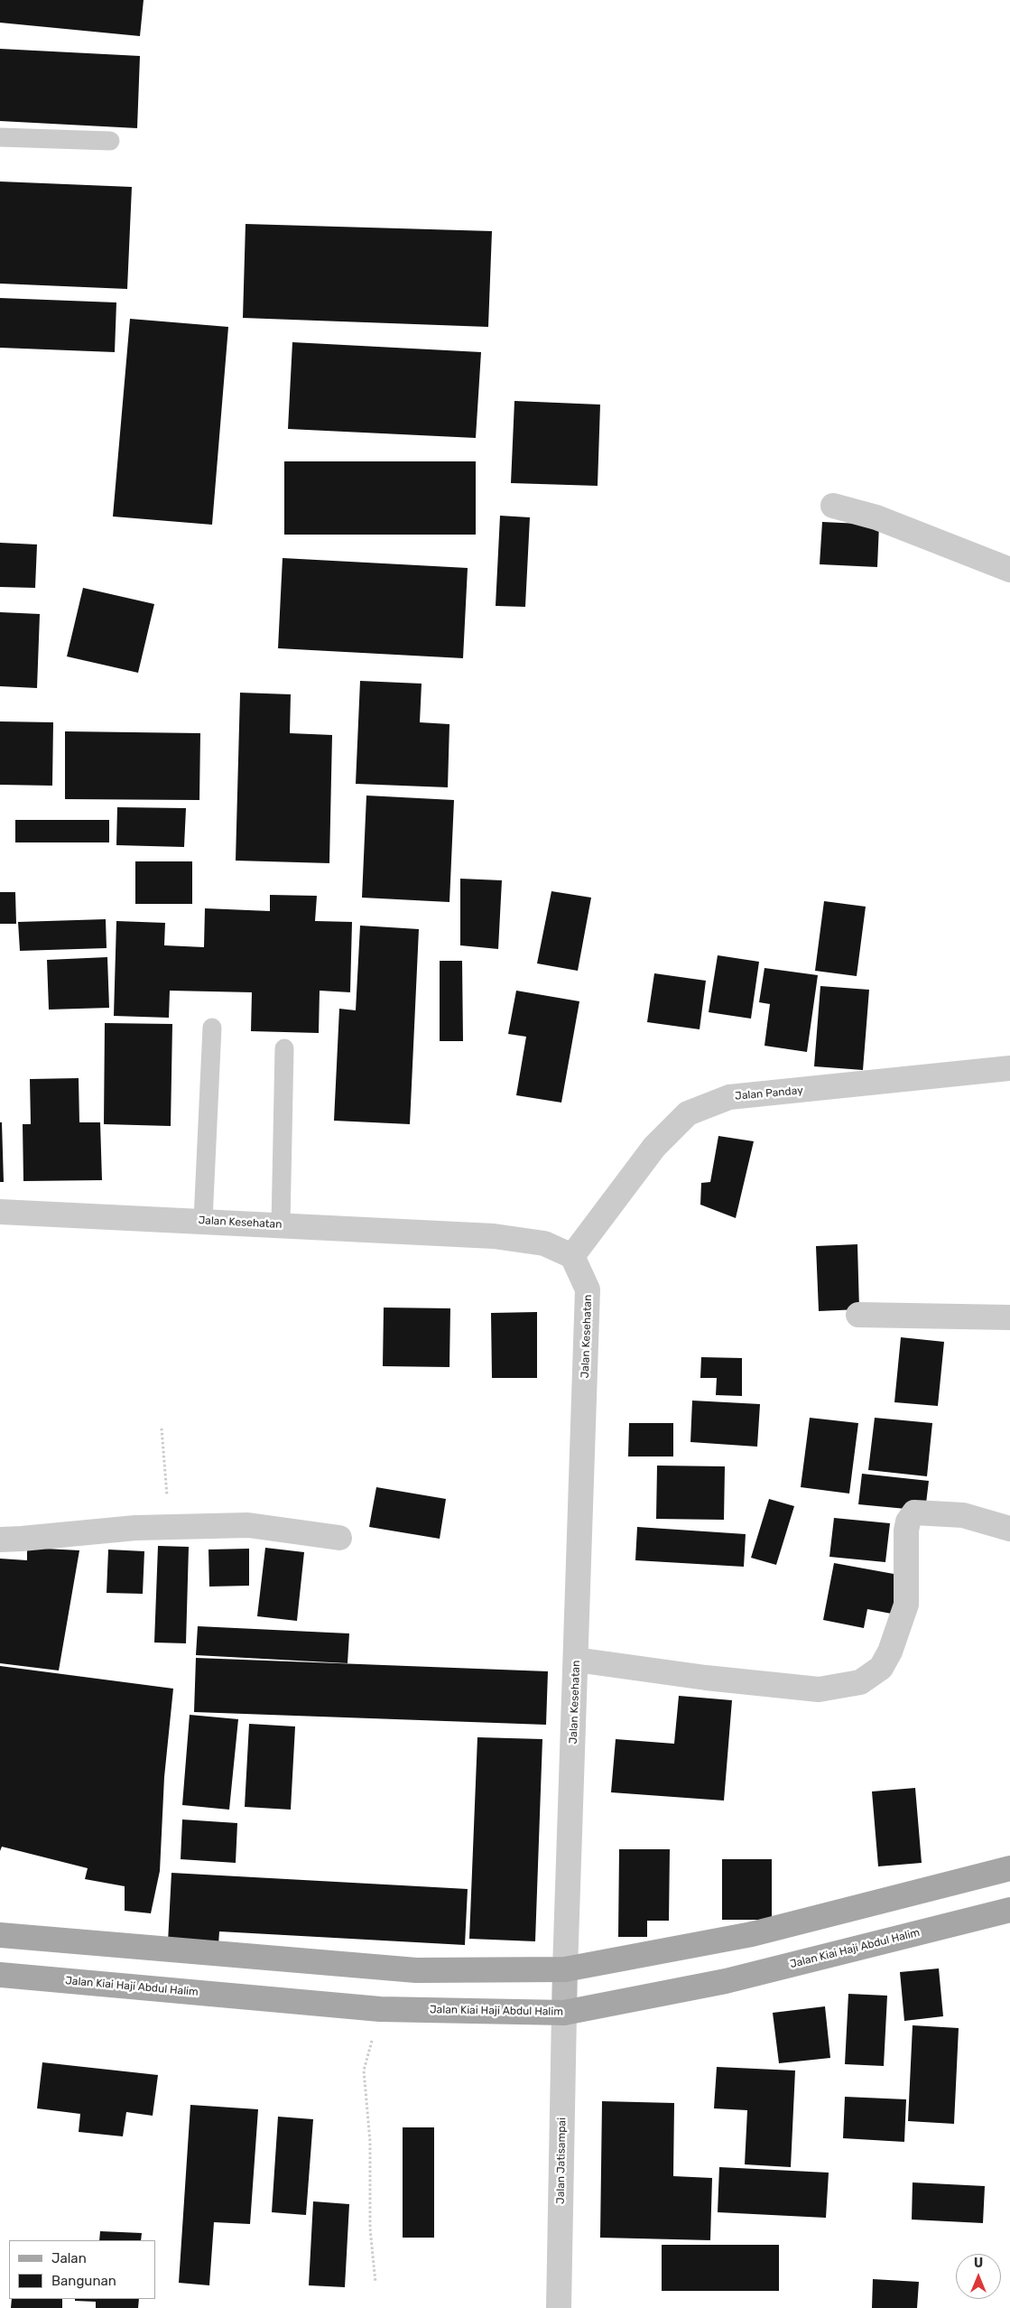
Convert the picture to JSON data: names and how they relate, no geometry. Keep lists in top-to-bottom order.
{
  "streets": {
    "main road": ["Jalan Kiai Haji Abdul Halim"],
    "street": ["Jalan Panday", "Jalan Kesehatan", "Jalan Jatisampai"]
  },
  "crossings": [
    ["Jalan Panday", "Jalan Kesehatan"],
    ["Jalan Kiai Haji Abdul Halim", "Jalan Jatisampai"]
  ],
  "legend": ["Jalan", "Bangunan"],
  "north": "top"
}
